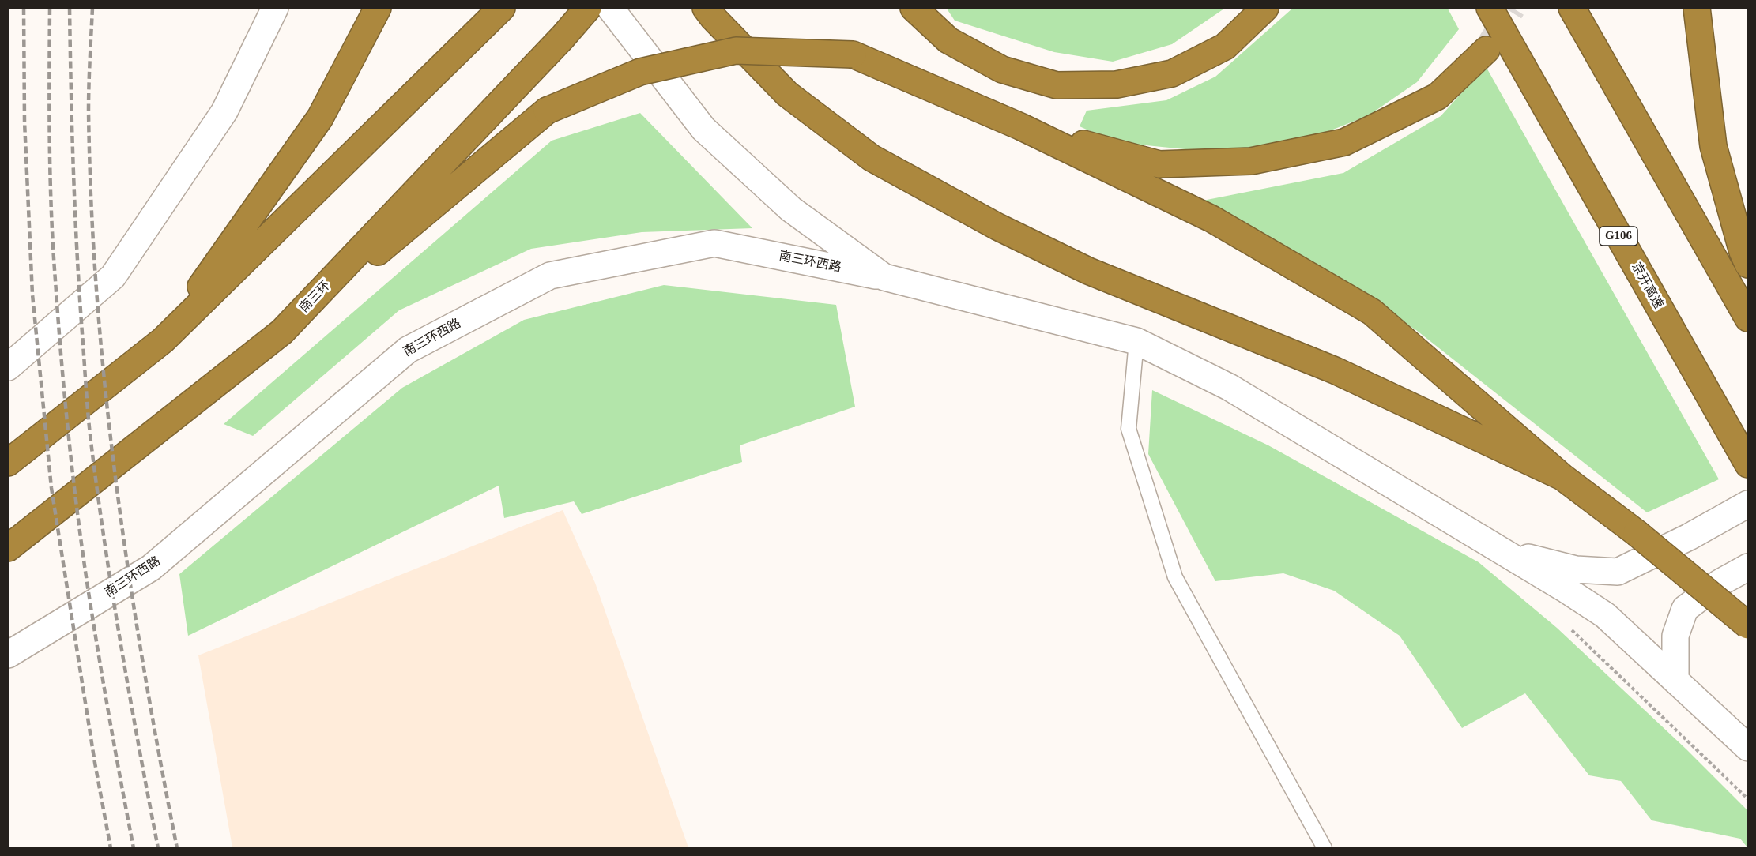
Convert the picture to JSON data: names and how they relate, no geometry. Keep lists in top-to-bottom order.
{
  "streets": {
    "highway": ["G106", "京开高速", "南三环"],
    "street": ["南三环西路"]
  }
}
